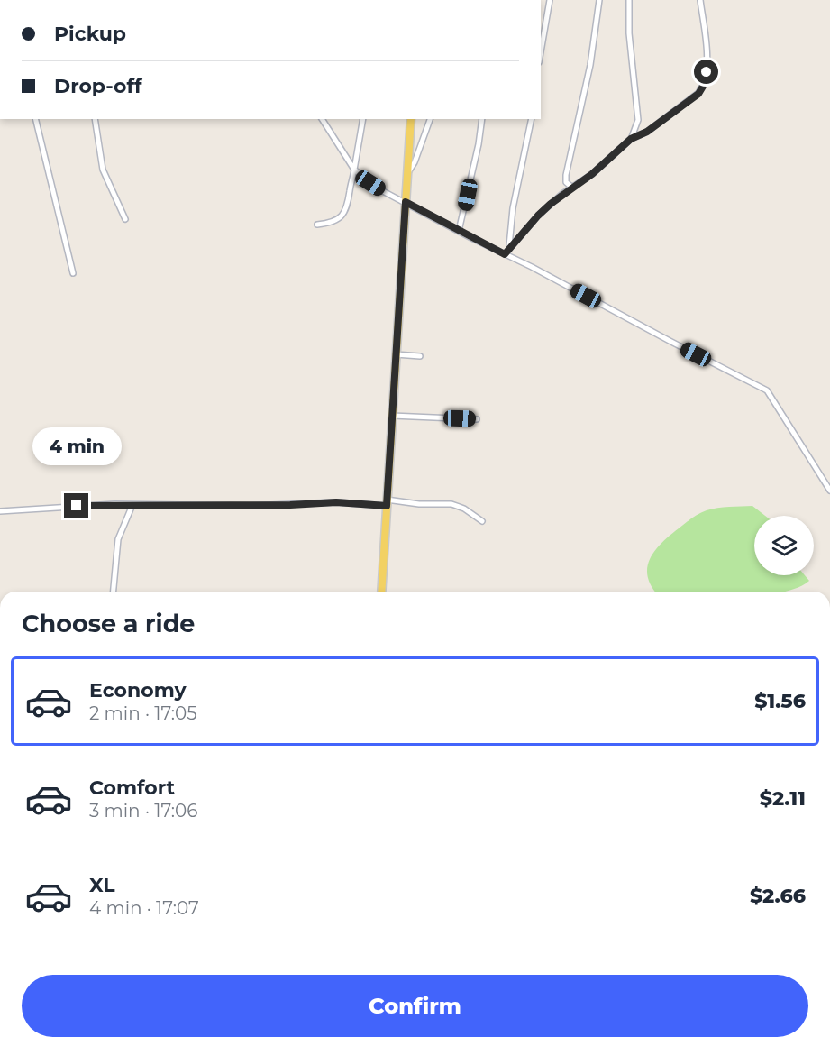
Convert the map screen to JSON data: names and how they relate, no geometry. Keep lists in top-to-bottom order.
{
  "page": {
    "banner": ["Pickup", "Drop-off"],
    "bubble": "4 min",
    "heading": "Choose a ride",
    "list": [
      {
        "name": "Economy",
        "note": "2 min · 17:05",
        "value": "$1.56"
      },
      {
        "name": "Comfort",
        "note": "3 min · 17:06",
        "value": "$2.11"
      },
      {
        "name": "XL",
        "note": "4 min · 17:07",
        "value": "$2.66"
      }
    ],
    "buttons": "Confirm"
  }
}
